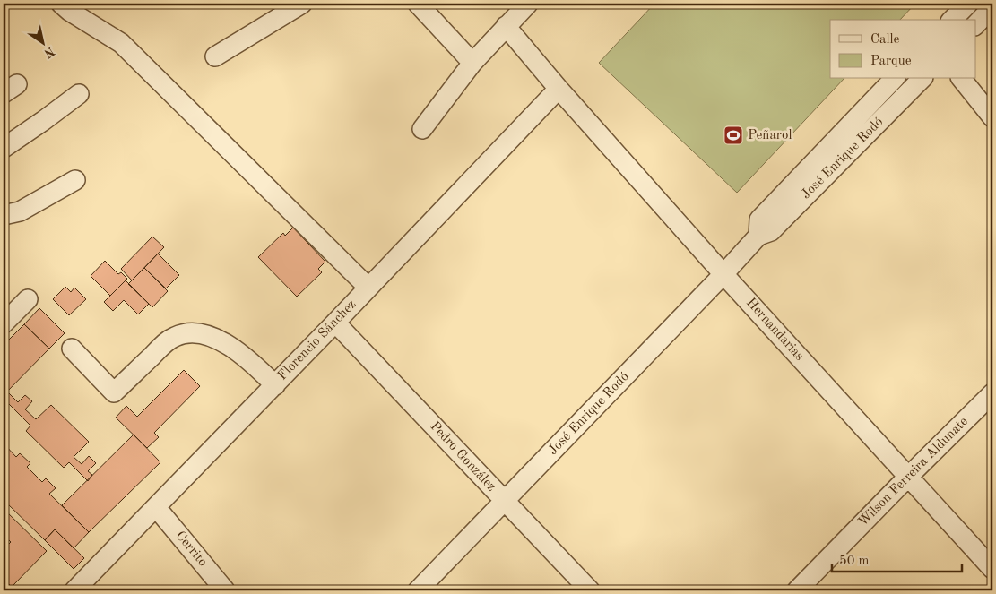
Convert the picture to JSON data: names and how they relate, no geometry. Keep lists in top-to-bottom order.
{
  "streets": {
    "street": [
      "José Enrique Rodó",
      "Hernandarias",
      "Florencio Sánchez",
      "Pedro González",
      "Wilson Ferreira Aldunate",
      "Cerrito"
    ]
  },
  "crossings": [
    ["José Enrique Rodó", "Hernandarias"],
    ["José Enrique Rodó", "Pedro González"],
    ["Hernandarias", "Florencio Sánchez"],
    ["Hernandarias", "Wilson Ferreira Aldunate"],
    ["Florencio Sánchez", "Pedro González"],
    ["Florencio Sánchez", "Cerrito"]
  ],
  "places": {
    "sports": ["Peñarol"]
  },
  "legend": ["Calle", "Parque"],
  "scale_bar": "50 m",
  "north": "bottom right"
}
